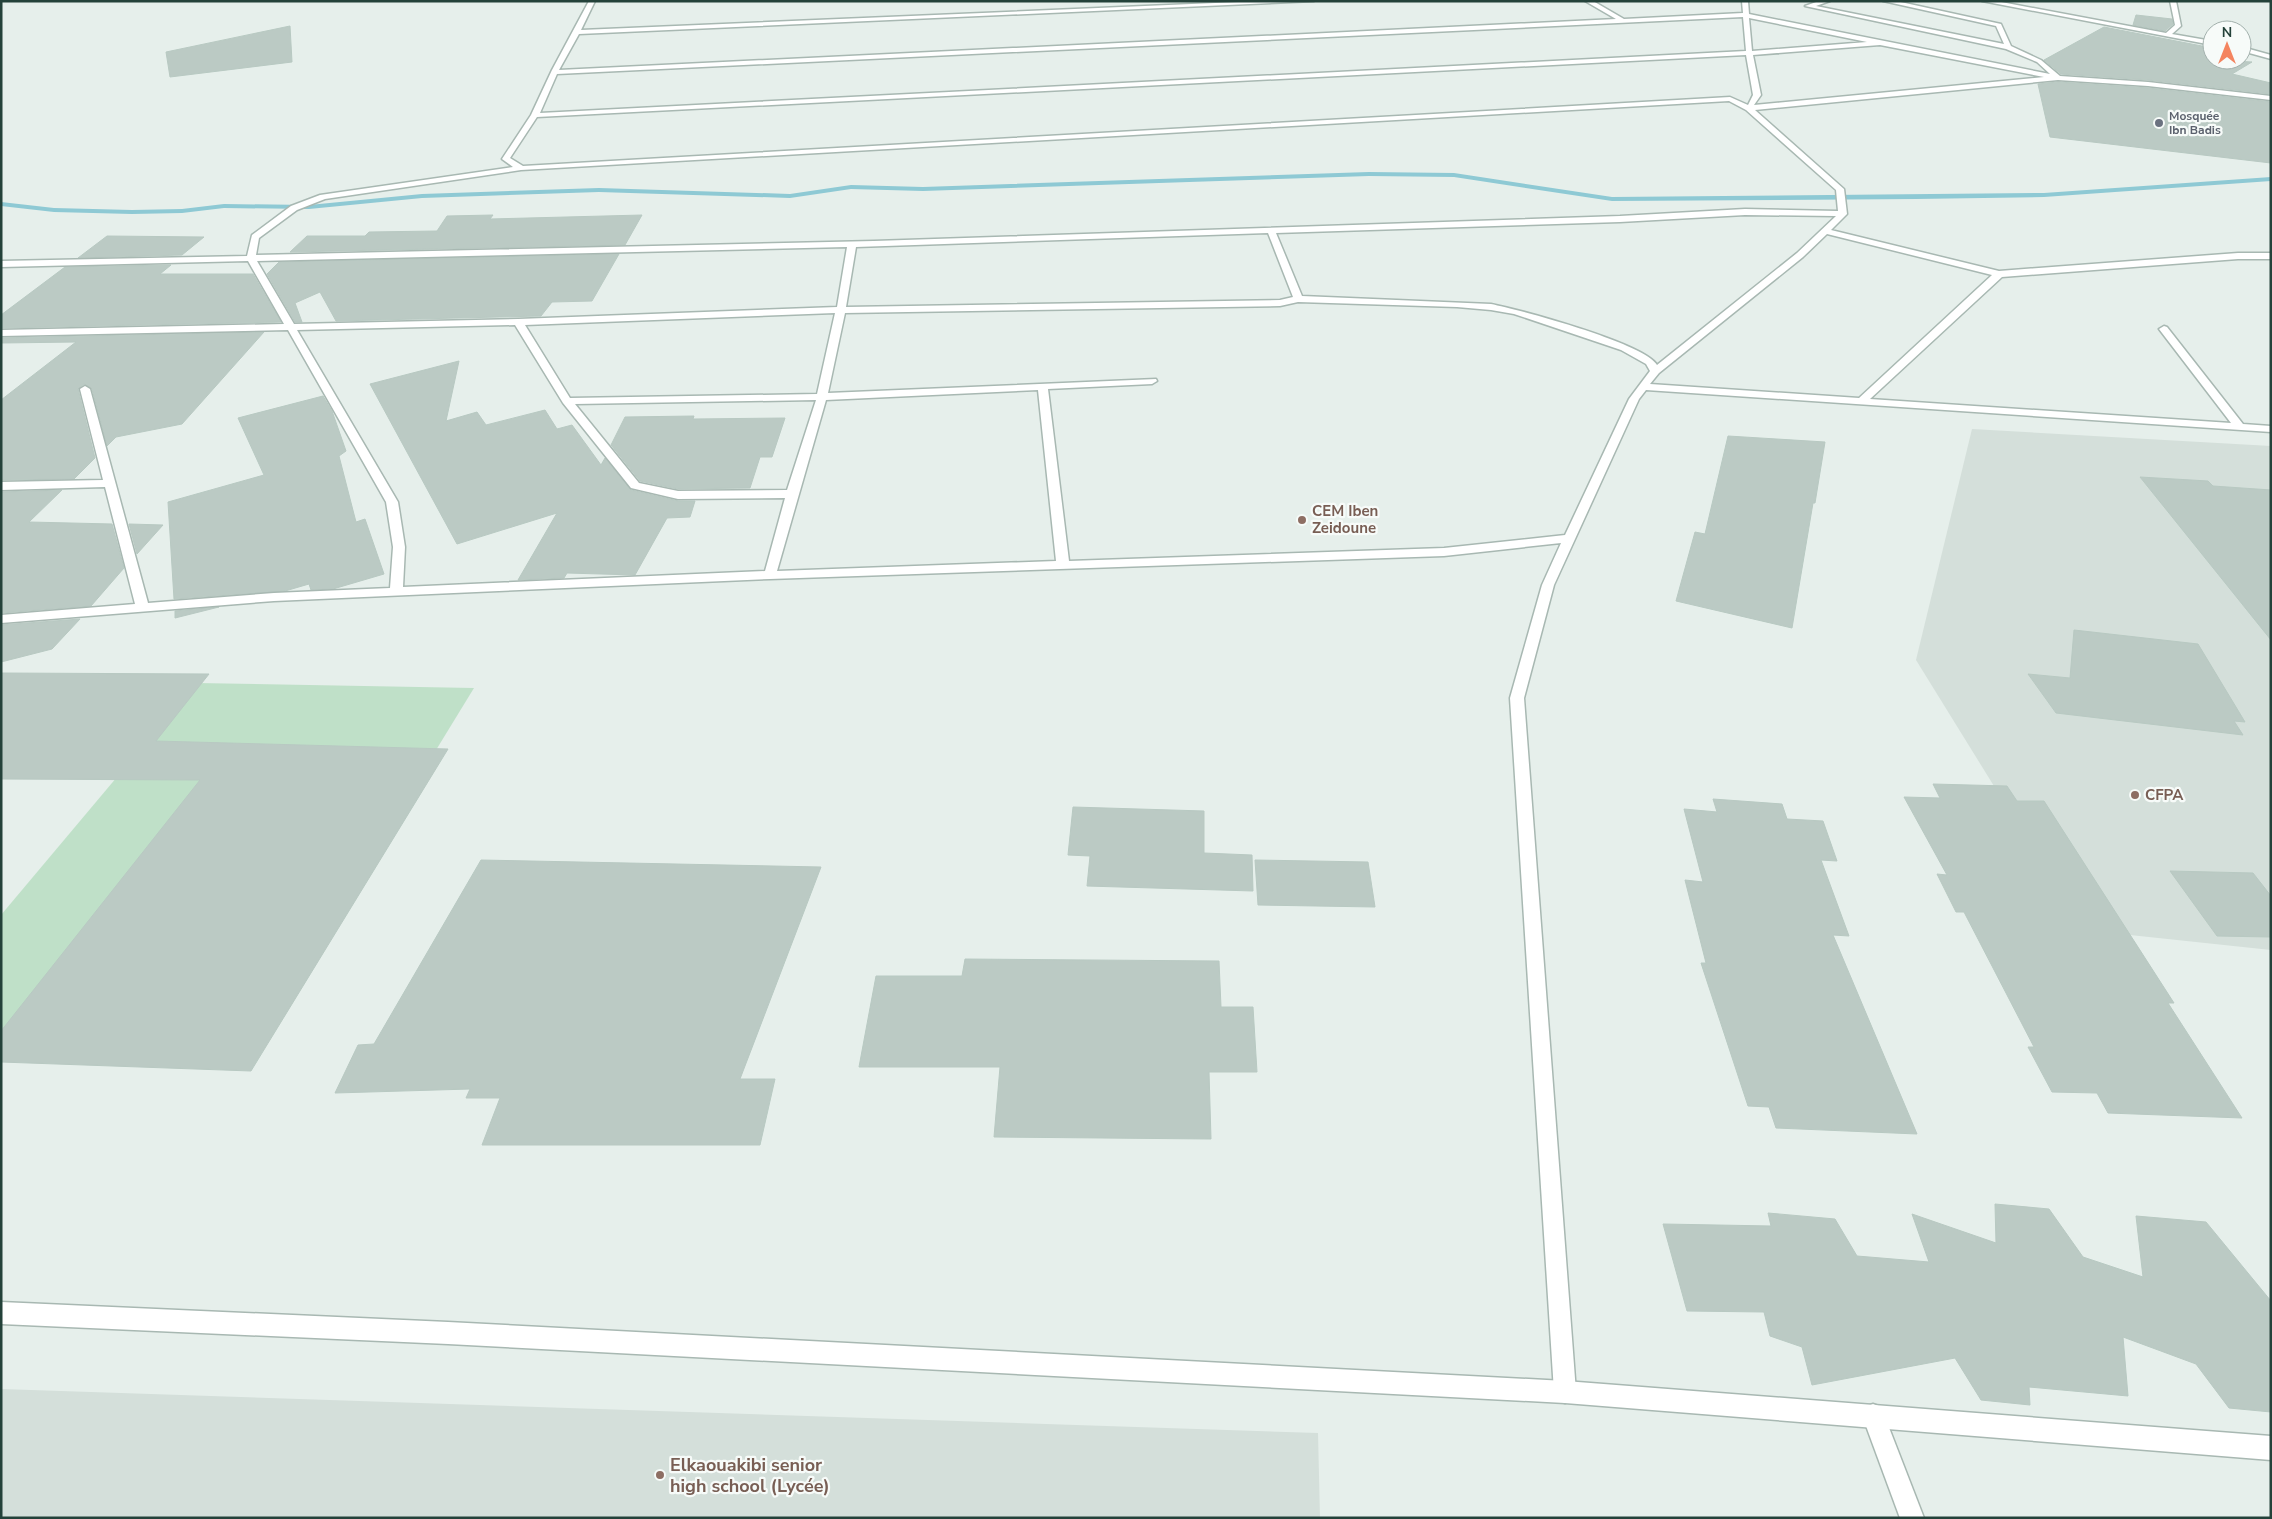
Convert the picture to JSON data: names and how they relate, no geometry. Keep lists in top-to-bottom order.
{
  "places": [
    "Mosquée Ibn Badis",
    "CEM Iben Zeidoune",
    "CFPA",
    "Elkaouakibi senior high school (Lycée)"
  ],
  "north": "top"
}
